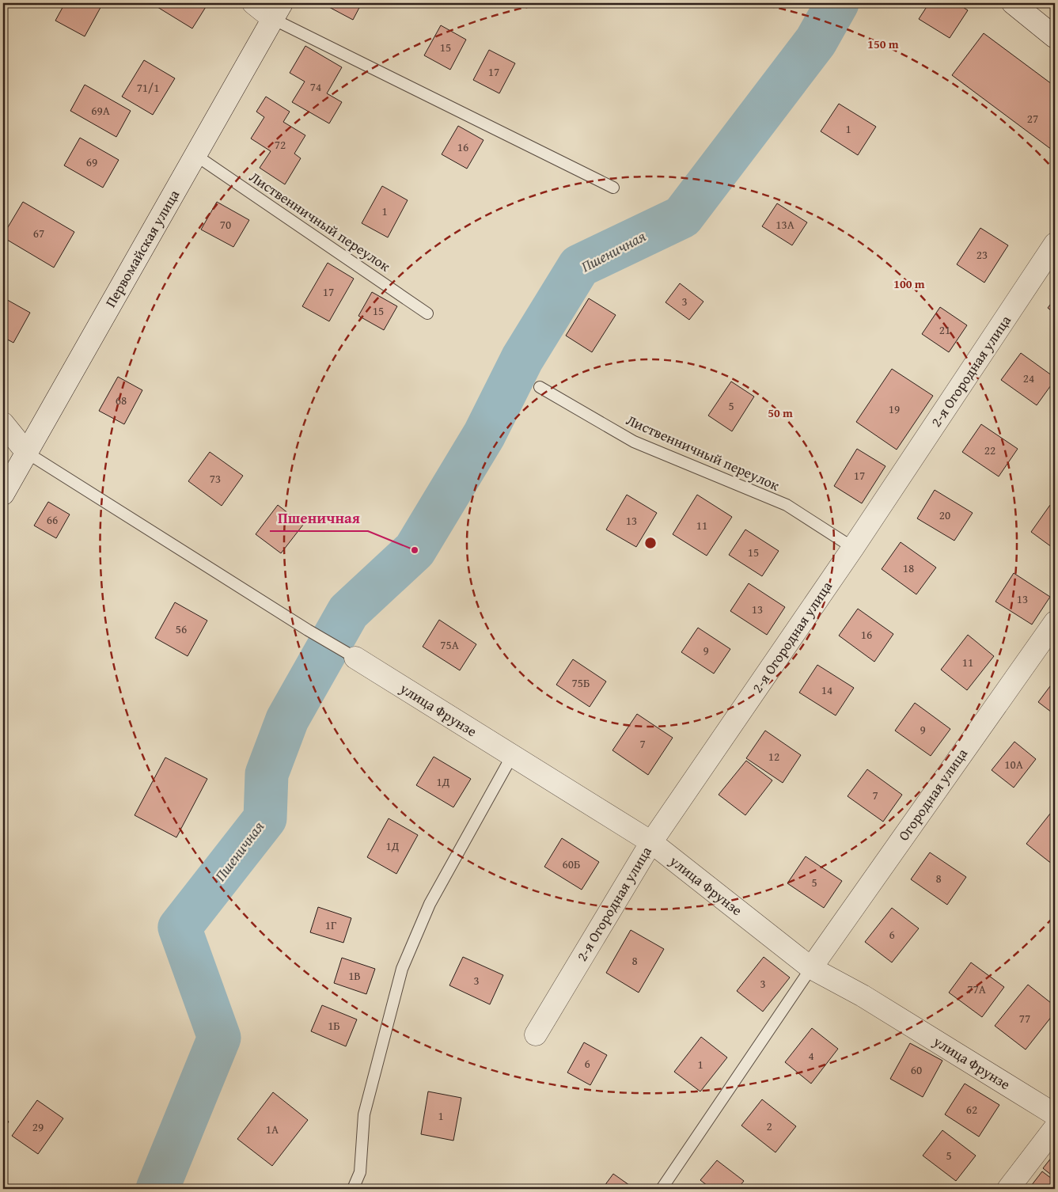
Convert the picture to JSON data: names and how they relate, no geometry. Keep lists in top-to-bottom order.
{
  "streets": {
    "street": [
      "Первомайская улица",
      "2-я Огородная улица",
      "улица Фрунзе",
      "Огородная улица"
    ],
    "lane": ["Лиственничный переулок"]
  },
  "crossings": [
    ["Лиственничный переулок", "Первомайская улица"],
    ["Лиственничный переулок", "2-я Огородная улица"],
    ["2-я Огородная улица", "улица Фрунзе"],
    ["улица Фрунзе", "Огородная улица"]
  ],
  "water": ["Пшеничная"],
  "places": ["Пшеничная"],
  "house_numbers": [
    "15",
    "17",
    "74",
    "71/1",
    "69А",
    "27",
    "1",
    "72",
    "16",
    "69",
    "1",
    "70",
    "13А",
    "67",
    "23",
    "17",
    "3",
    "15",
    "21",
    "24",
    "68",
    "5",
    "19",
    "22",
    "17",
    "73",
    "20",
    "66",
    "13",
    "11",
    "15",
    "18",
    "13",
    "13",
    "56",
    "16",
    "75А",
    "9",
    "11",
    "75Б",
    "14",
    "9",
    "7",
    "12",
    "10А",
    "1Д",
    "7",
    "1Д",
    "60Б",
    "8",
    "5",
    "1Г",
    "6",
    "8",
    "1В",
    "3",
    "3",
    "77А",
    "77",
    "1Б",
    "4",
    "6",
    "1",
    "60",
    "62",
    "1",
    "2",
    "29",
    "1А",
    "5"
  ],
  "rings": ["150 m", "100 m", "50 m"]
}
